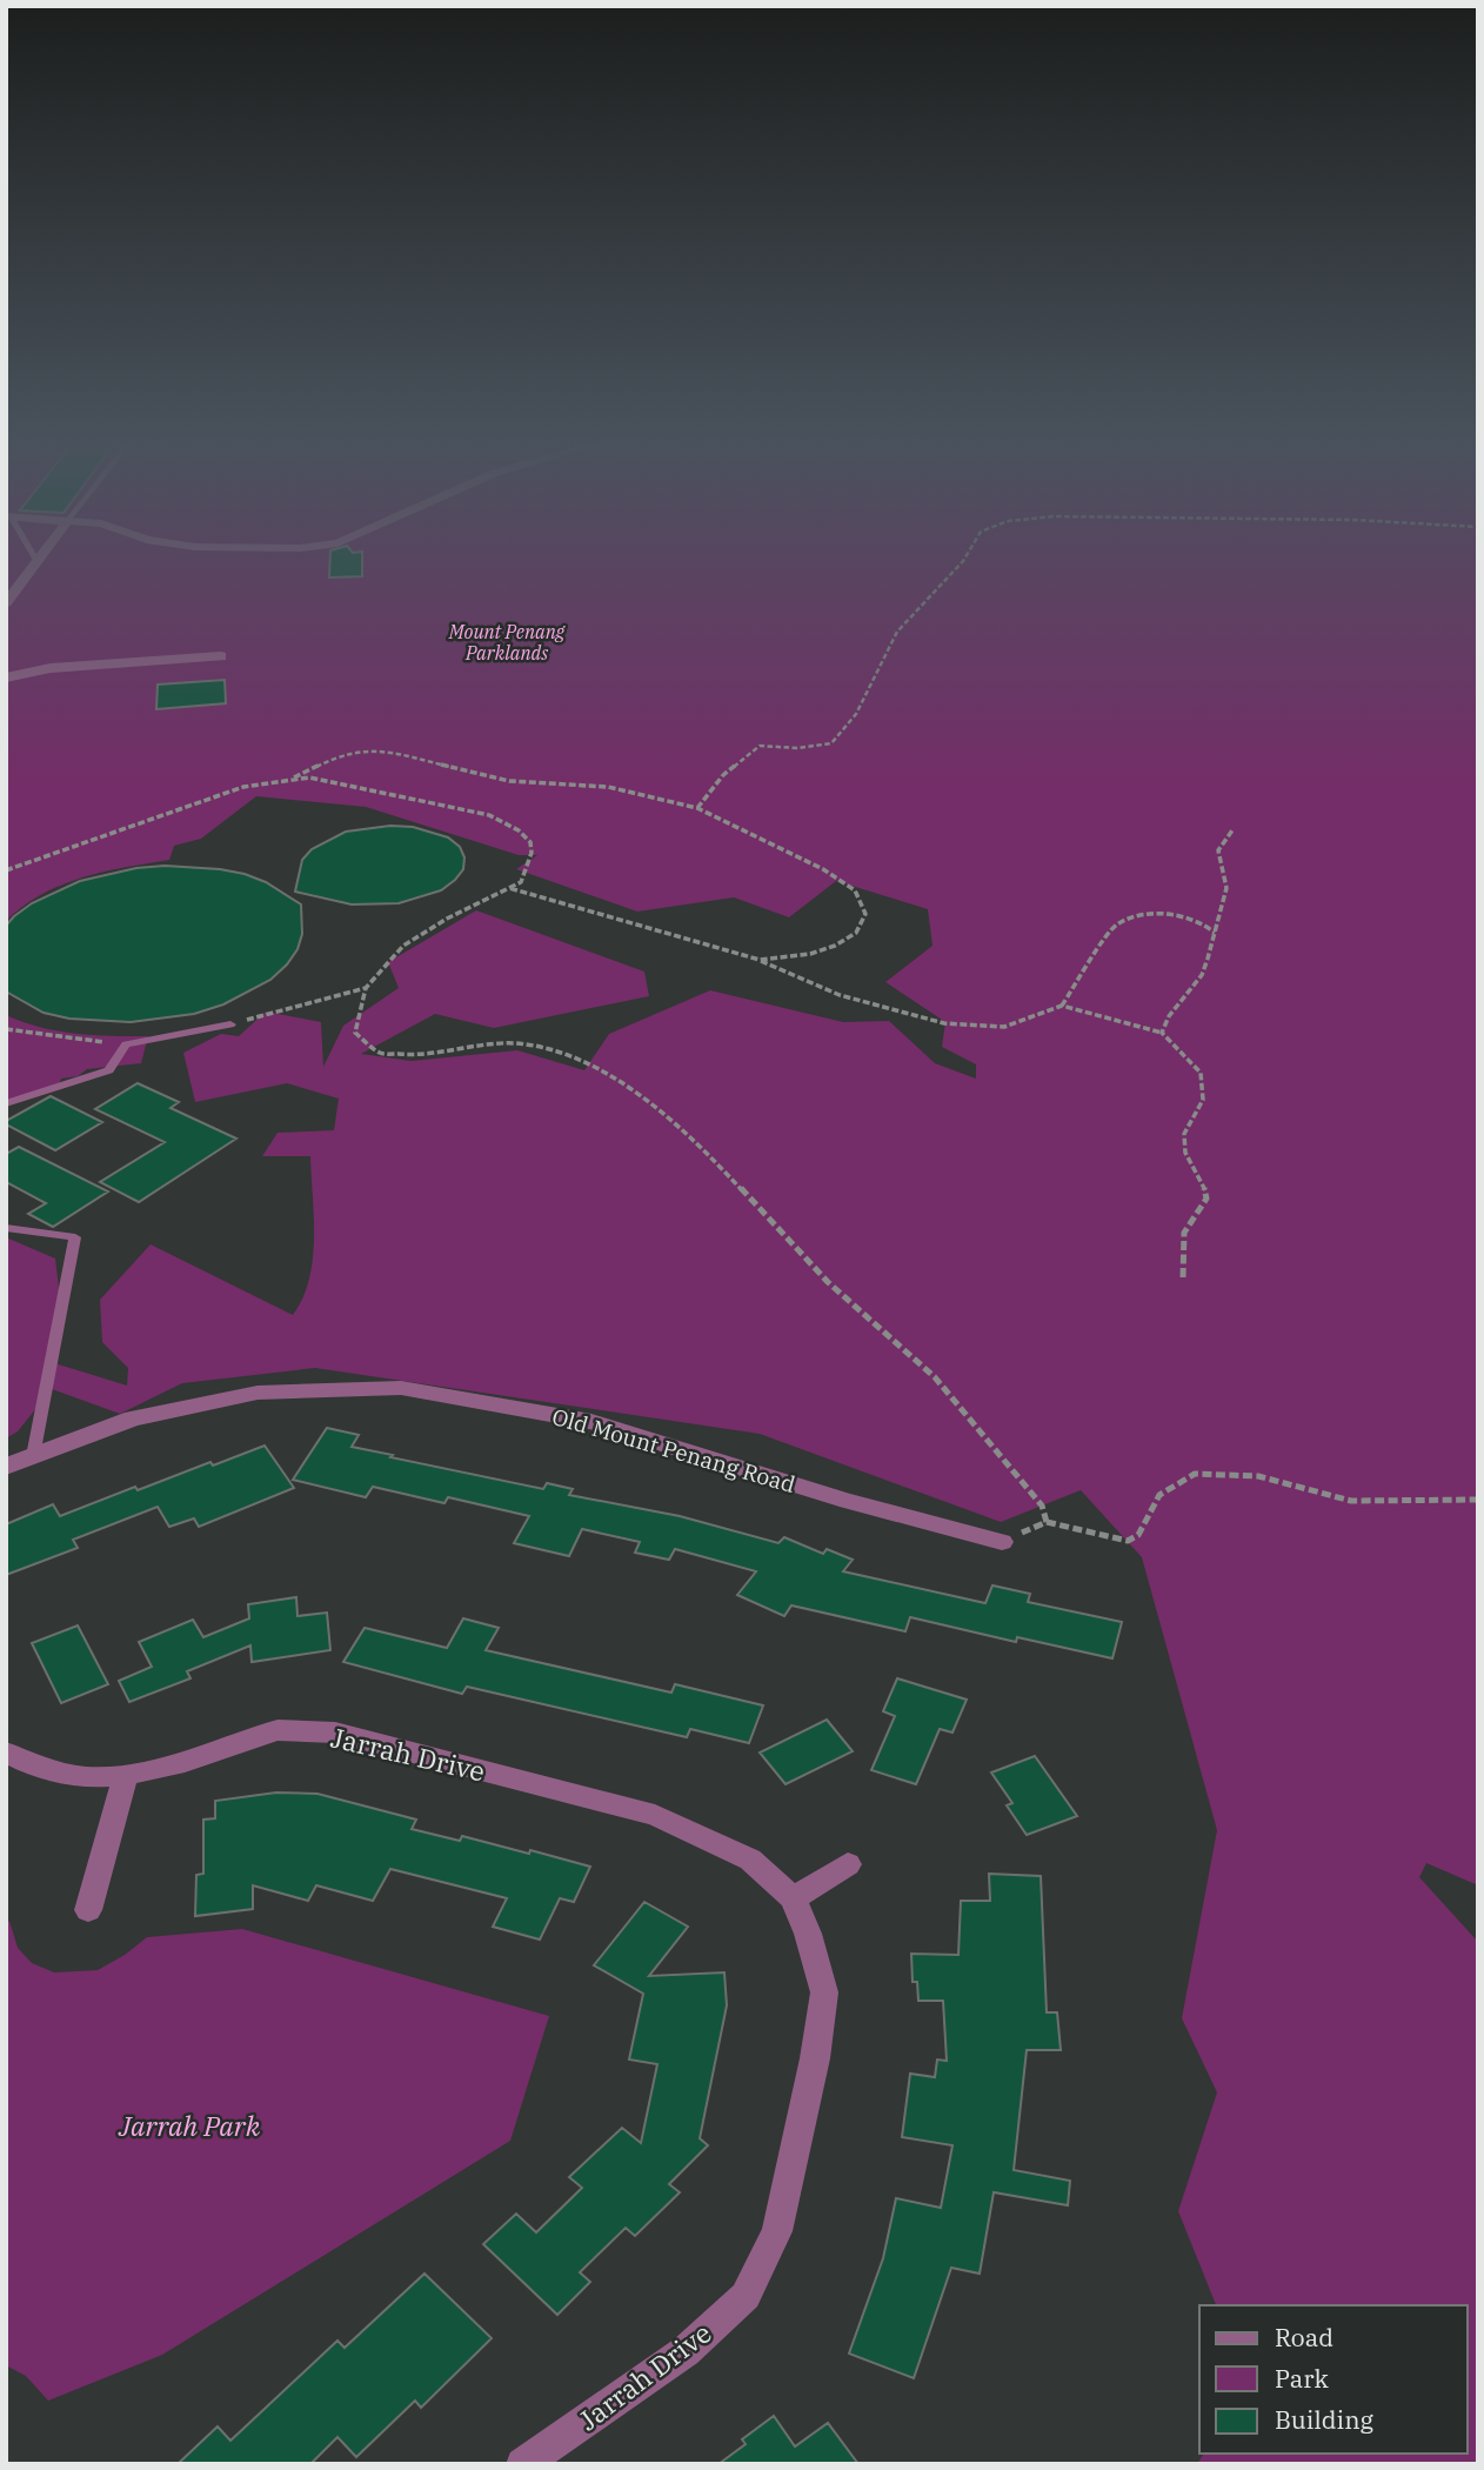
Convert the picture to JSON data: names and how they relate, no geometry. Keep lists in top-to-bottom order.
{
  "streets": {
    "street": ["Old Mount Penang Road", "Jarrah Drive"]
  },
  "parks": ["Mount Penang Parklands", "Jarrah Park"],
  "legend": ["Road", "Park", "Building"]
}
